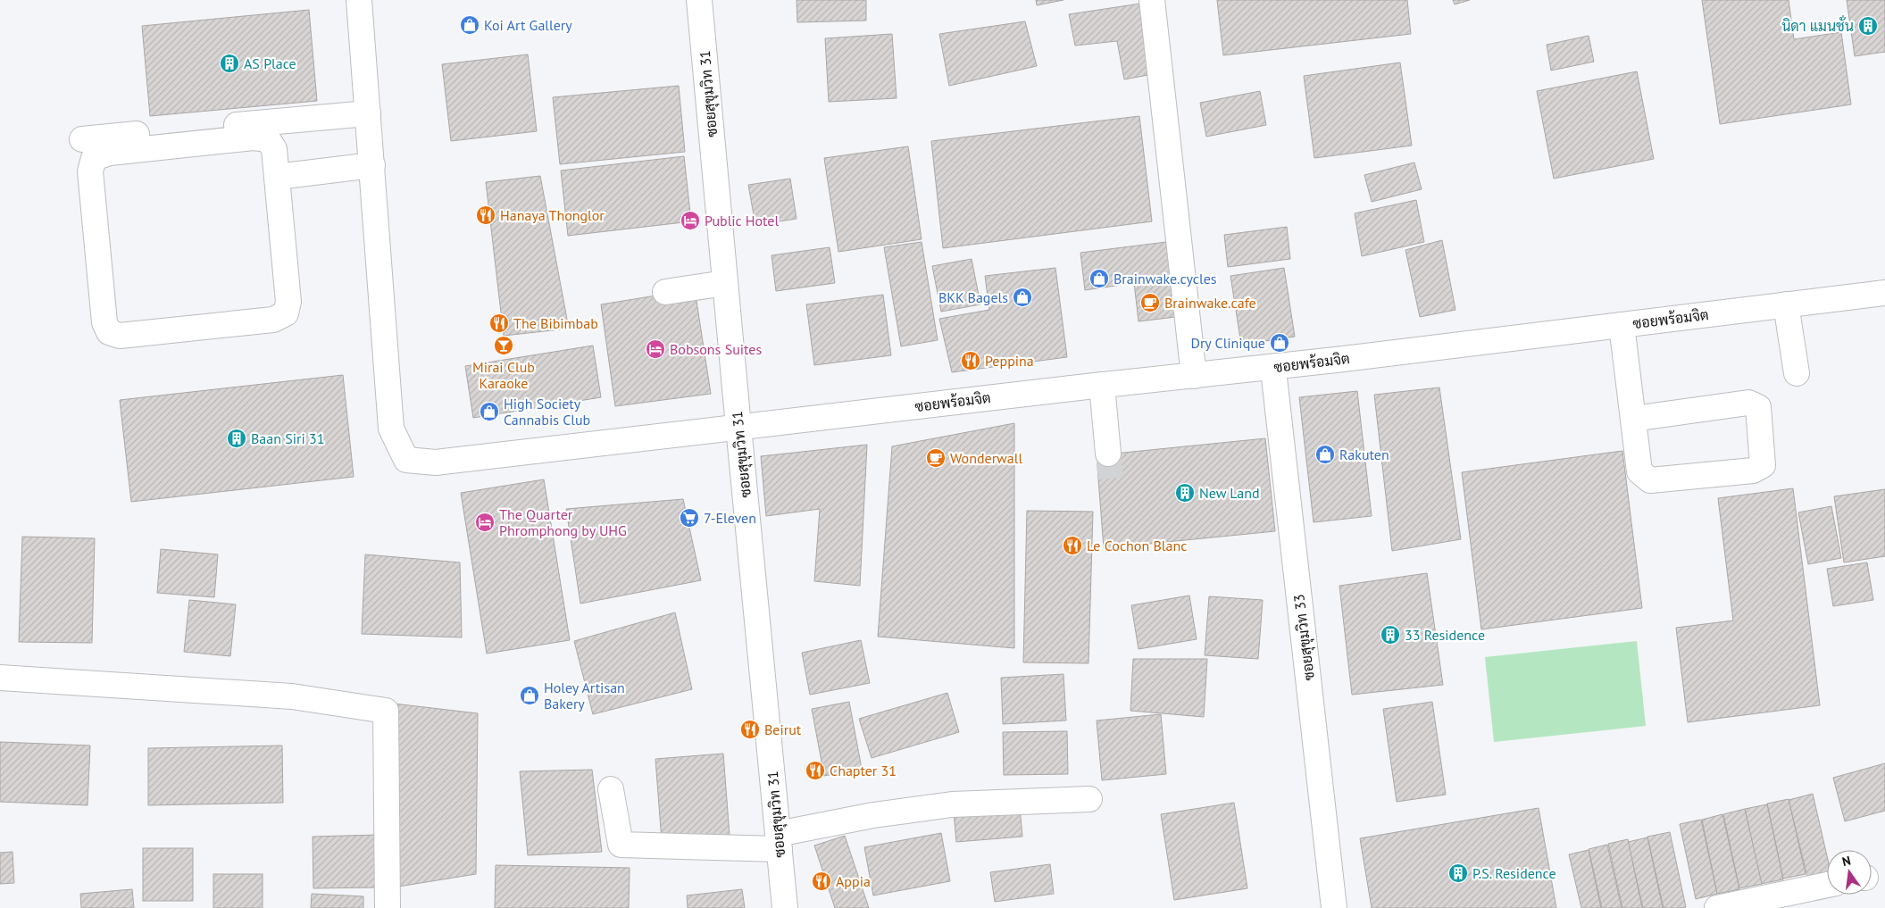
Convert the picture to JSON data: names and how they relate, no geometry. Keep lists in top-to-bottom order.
{
  "streets": {
    "street": ["ซอยสุขุมวิท 31", "ซอยพร้อมจิต", "ซอยสุขุมวิท 33"]
  },
  "crossings": [
    ["ซอยสุขุมวิท 31", "ซอยพร้อมจิต"],
    ["ซอยพร้อมจิต", "ซอยสุขุมวิท 33"]
  ],
  "places": {
    "shop": [
      "Koi Art Gallery",
      "Brainwake.cycles",
      "BKK Bagels",
      "Dry Clinique",
      "High Society Cannabis Club",
      "Rakuten",
      "Holey Artisan Bakery"
    ],
    "building": [
      "นิดา แมนชั่น",
      "AS Place",
      "Baan Siri 31",
      "New Land",
      "33 Residence",
      "P.S. Residence"
    ],
    "restaurant": [
      "Hanaya Thonglor",
      "The Bibimbab",
      "Peppina",
      "Le Cochon Blanc",
      "Beirut",
      "Chapter 31",
      "Appia"
    ],
    "hotel": ["Public Hotel", "Bobsons Suites", "The Quarter Phromphong by UHG"],
    "cafe": ["Brainwake.cafe", "Wonderwall"],
    "bar": ["Mirai Club Karaoke"],
    "supermarket": ["7-Eleven"]
  },
  "north": "top"
}
